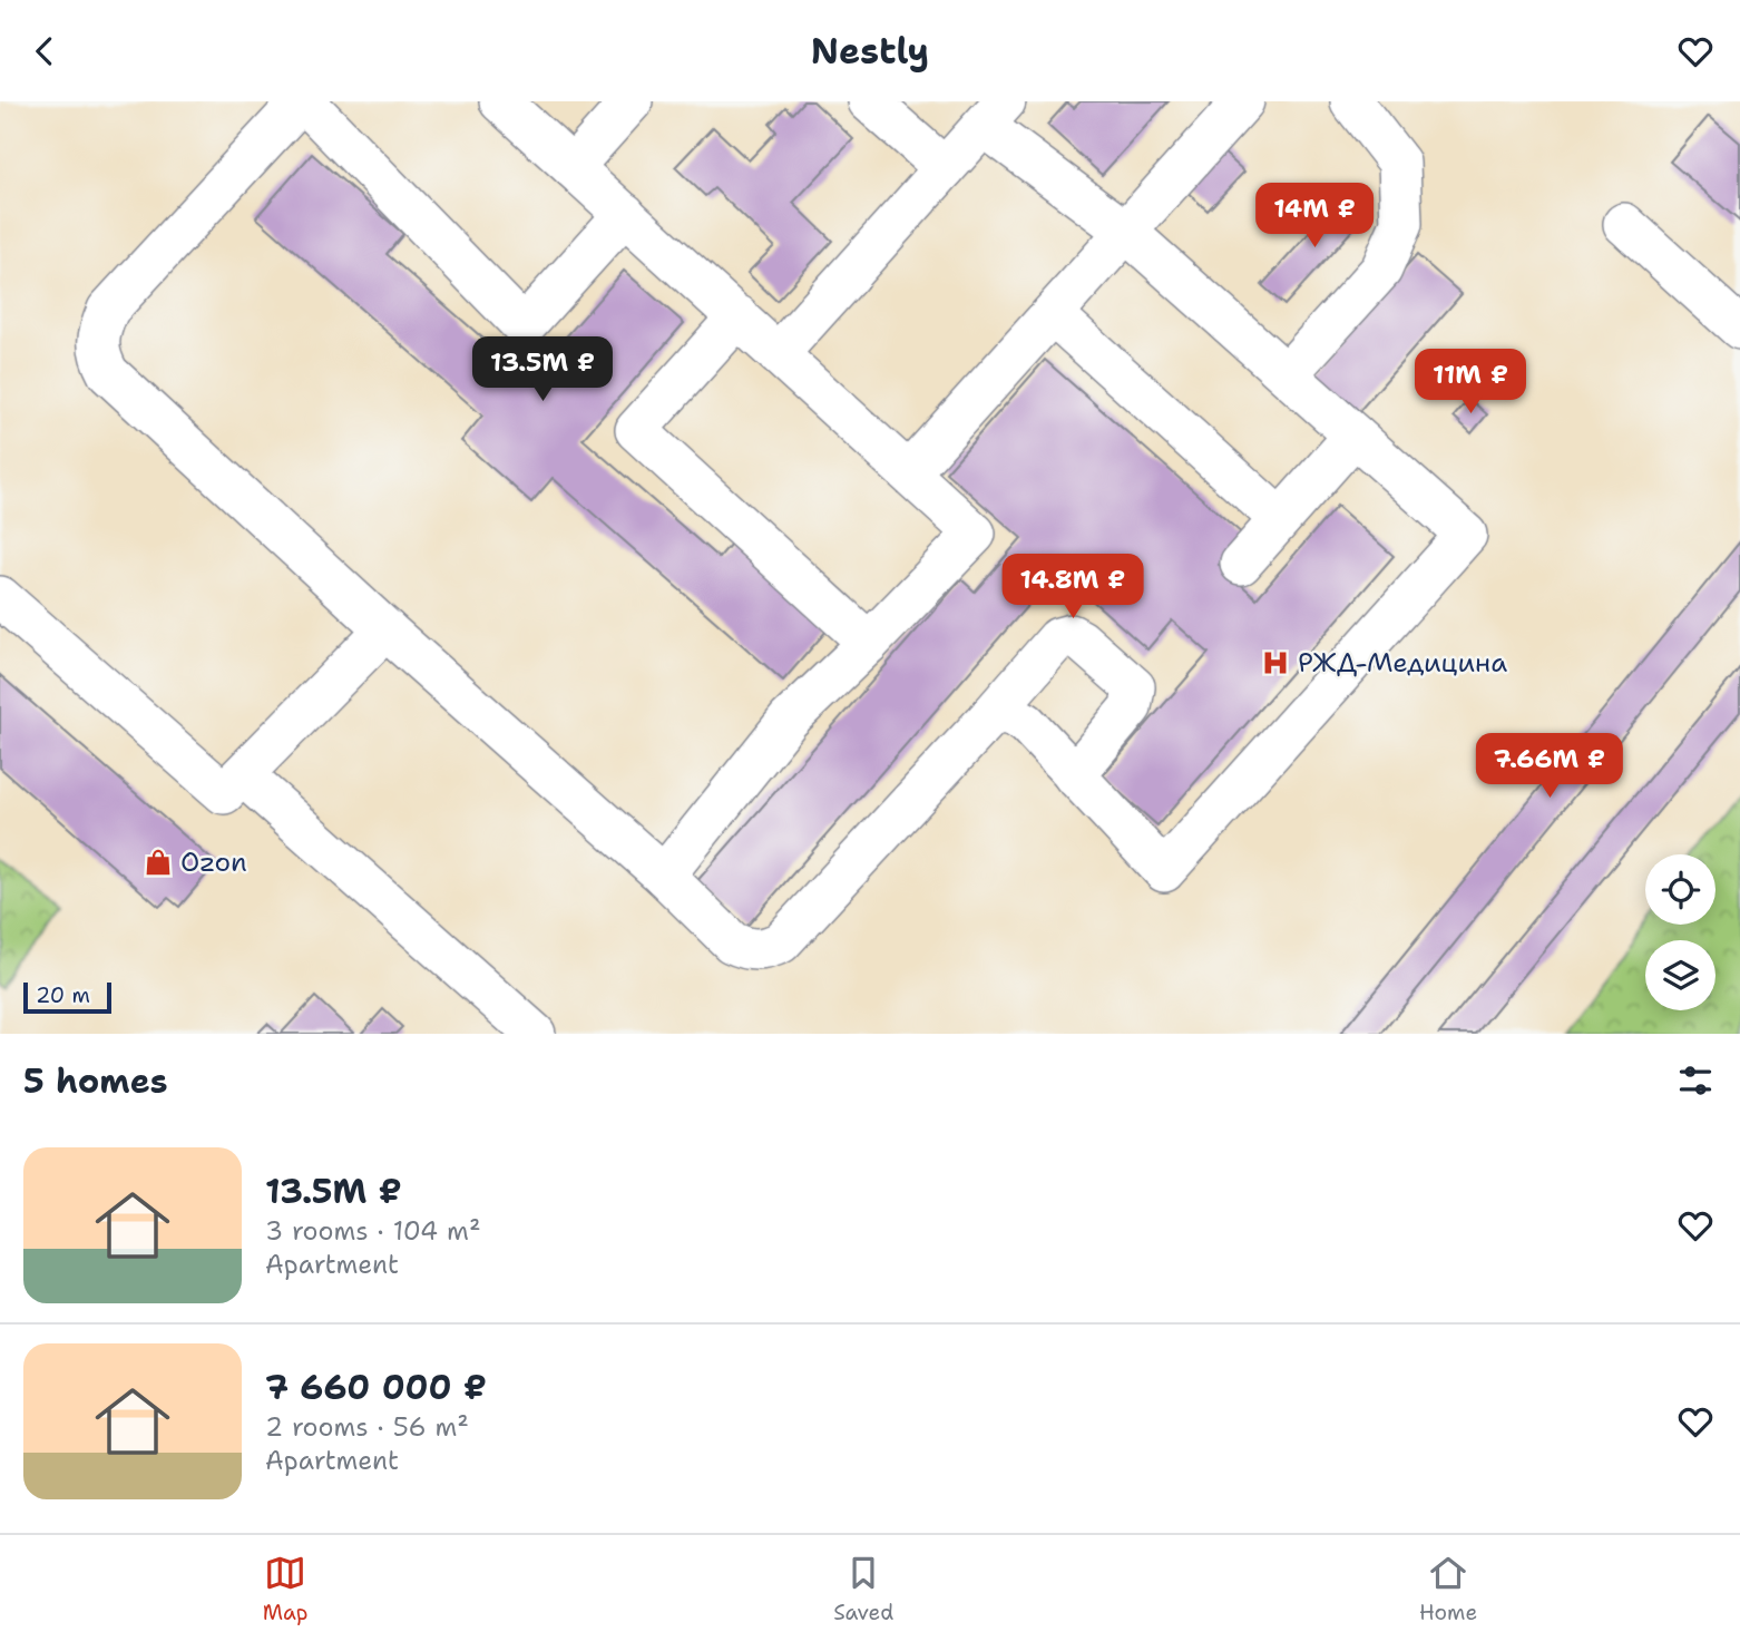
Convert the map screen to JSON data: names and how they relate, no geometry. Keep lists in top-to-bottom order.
{
  "places": {
    "hospital": ["РЖД-Медицина"],
    "shop": ["Ozon"]
  },
  "scale_bar": "20 m",
  "page": {
    "header": "Nestly",
    "price": [
      "14M ₽",
      "13.5M ₽",
      "11M ₽",
      "14.8M ₽",
      "7.66M ₽"
    ],
    "scale": "20 m",
    "heading": "5 homes",
    "list": [
      {
        "name": "13.5M ₽",
        "note": "3 rooms · 104 m² · Apartment"
      },
      {
        "name": "7 660 000 ₽",
        "note": "2 rooms · 56 m² · Apartment"
      }
    ],
    "tabs": ["Map", "Saved", "Home"]
  }
}
